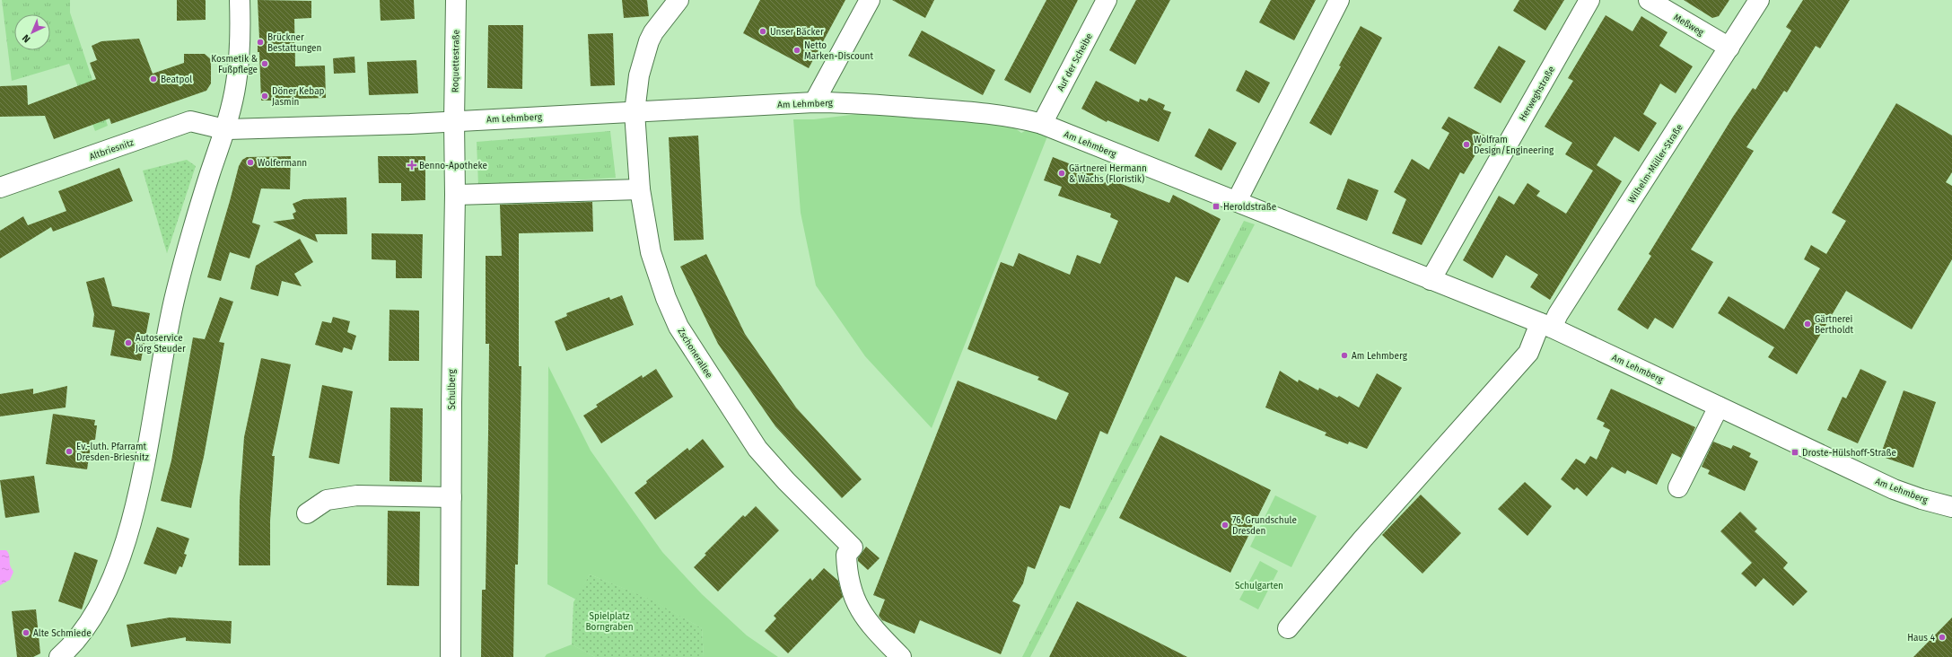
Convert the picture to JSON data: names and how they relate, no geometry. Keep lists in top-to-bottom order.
{
  "streets": {
    "street": [
      "Meßweg",
      "Roquettestraße",
      "Auf der Scheibe",
      "Herweghstraße",
      "Am Lehmberg",
      "Altbriesnitz",
      "Wilhelm-Müller-Straße",
      "Zschonerallee",
      "Schulberg"
    ]
  },
  "crossings": [
    ["Meßweg", "Wilhelm-Müller-Straße"],
    ["Roquettestraße", "Am Lehmberg"],
    ["Roquettestraße", "Schulberg"],
    ["Auf der Scheibe", "Am Lehmberg"],
    ["Herweghstraße", "Am Lehmberg"],
    ["Am Lehmberg", "Altbriesnitz"],
    ["Am Lehmberg", "Wilhelm-Müller-Straße"],
    ["Am Lehmberg", "Zschonerallee"],
    ["Am Lehmberg", "Schulberg"]
  ],
  "parks": ["Schulgarten", "Spielplatz Borngraben"],
  "places": {
    "other": [
      "Unser Bäcker",
      "Brückner Bestattungen",
      "Netto Marken-Discount",
      "Kosmetik & Fußpflege",
      "Beatpol",
      "Döner Kebap Jasmin",
      "Wolfram Design/Engineering",
      "Wolfermann",
      "Gärtnerei Hermann & Wachs (Floristik)",
      "Gärtnerei Bertholdt",
      "Autoservice Jörg Steuder",
      "Am Lehmberg",
      "Ev.-luth. Pfarramt Dresden-Briesnitz",
      "76. Grundschule Dresden",
      "Alte Schmiede",
      "Haus 4"
    ],
    "health": ["Benno-Apotheke"],
    "transit": ["Heroldstraße", "Droste-Hülshoff-Straße"]
  },
  "north": "bottom left"
}
